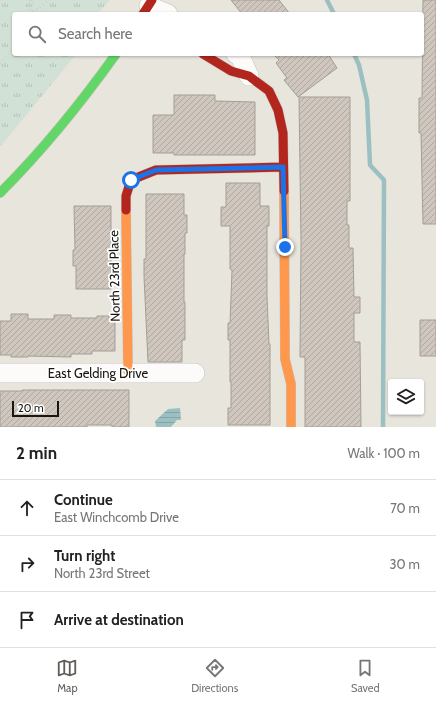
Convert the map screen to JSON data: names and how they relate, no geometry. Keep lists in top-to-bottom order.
{
  "streets": {
    "street": ["North 23rd Place", "East Gelding Drive"]
  },
  "crossings": [
    ["North 23rd Place", "East Gelding Drive"]
  ],
  "scale_bar": "20 m",
  "page": {
    "search": "Search here",
    "scale": "20 m",
    "heading": ["2 min", "Walk · 100 m"],
    "list": [
      ["Continue", "East Winchcomb Drive", "70 m"],
      ["Turn right", "North 23rd Street", "30 m"],
      "Arrive at destination"
    ],
    "nav": ["Map", "Directions", "Saved"]
  }
}
